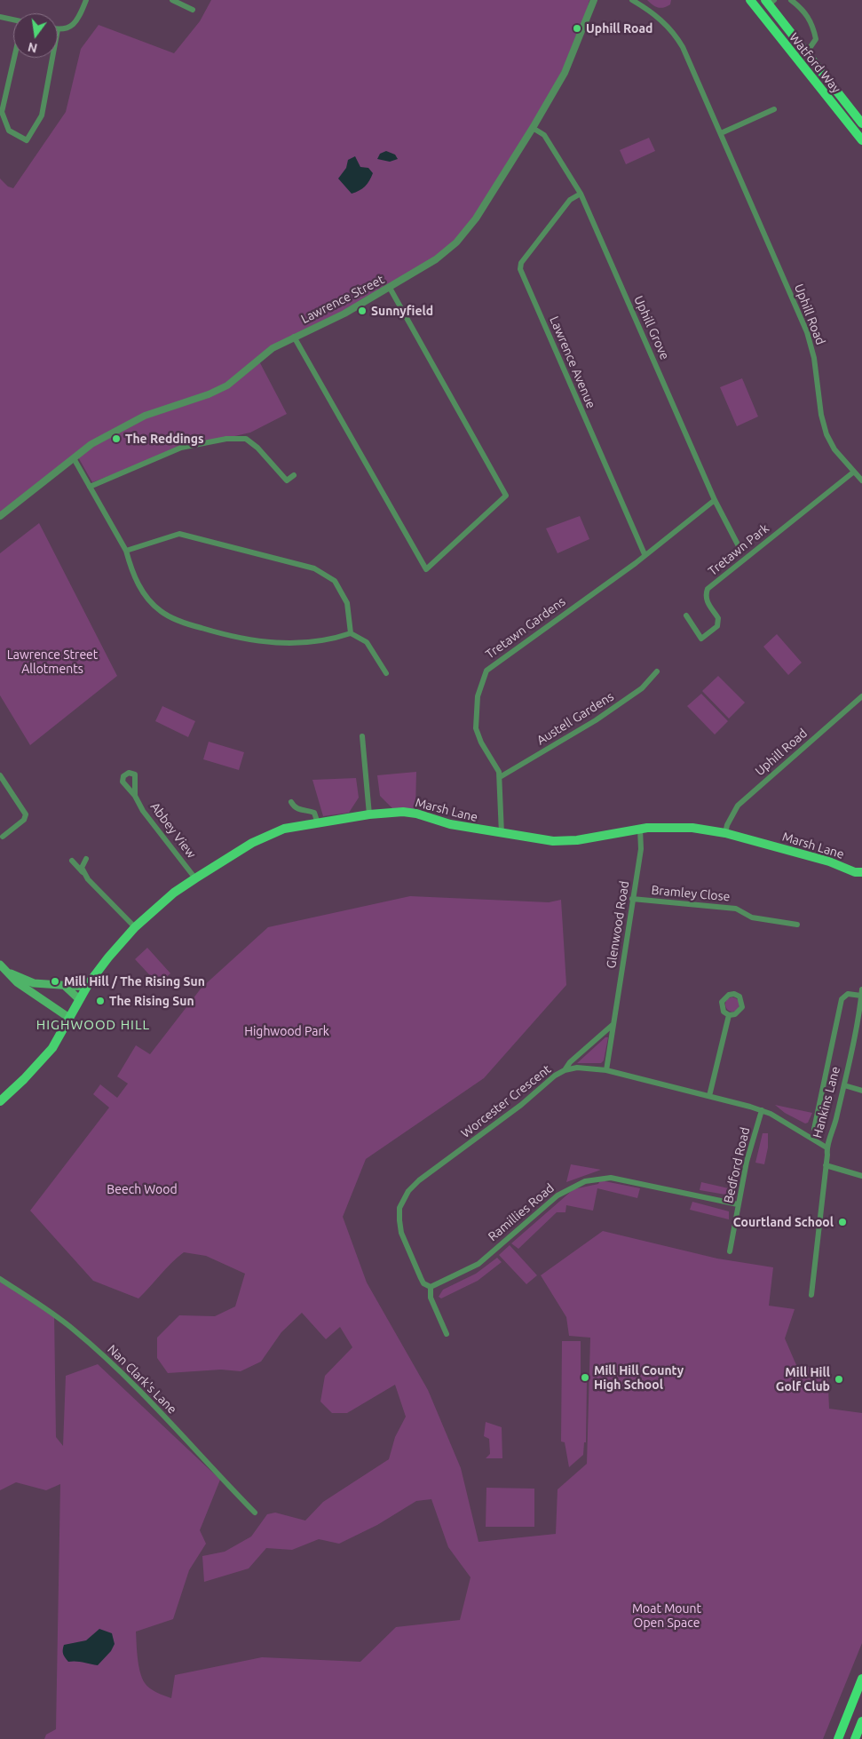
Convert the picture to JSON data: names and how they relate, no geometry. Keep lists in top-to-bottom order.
{
  "streets": {
    "highway": ["Watford Way"],
    "main road": ["Marsh Lane"],
    "street": [
      "Lawrence Street",
      "Uphill Road",
      "Uphill Grove",
      "Lawrence Avenue",
      "Tretawn Park",
      "Tretawn Gardens",
      "Austell Gardens",
      "Abbey View",
      "Bramley Close",
      "Glenwood Road",
      "Worcester Crescent",
      "Hankins Lane",
      "Bedford Road",
      "Ramillies Road",
      "Nan Clark's Lane"
    ]
  },
  "crossings": [
    ["Lawrence Street", "Uphill Grove"],
    ["Uphill Road", "Tretawn Park"],
    ["Uphill Road", "Marsh Lane"],
    ["Uphill Grove", "Lawrence Avenue"],
    ["Uphill Grove", "Tretawn Gardens"],
    ["Lawrence Avenue", "Tretawn Gardens"],
    ["Tretawn Gardens", "Austell Gardens"],
    ["Tretawn Gardens", "Marsh Lane"],
    ["Marsh Lane", "Abbey View"],
    ["Marsh Lane", "Glenwood Road"],
    ["Bramley Close", "Glenwood Road"],
    ["Glenwood Road", "Worcester Crescent"],
    ["Worcester Crescent", "Hankins Lane"],
    ["Worcester Crescent", "Bedford Road"],
    ["Worcester Crescent", "Ramillies Road"],
    ["Bedford Road", "Ramillies Road"]
  ],
  "districts": ["HIGHWOOD HILL"],
  "parks": [
    "Lawrence Street Allotments",
    "Highwood Park",
    "Beech Wood",
    "Moat Mount Open Space"
  ],
  "places": [
    "Uphill Road",
    "Sunnyfield",
    "The Reddings",
    "Mill Hill / The Rising Sun",
    "The Rising Sun",
    "Courtland School",
    "Mill Hill County High School",
    "Mill Hill Golf Club"
  ],
  "north": "bottom"
}
